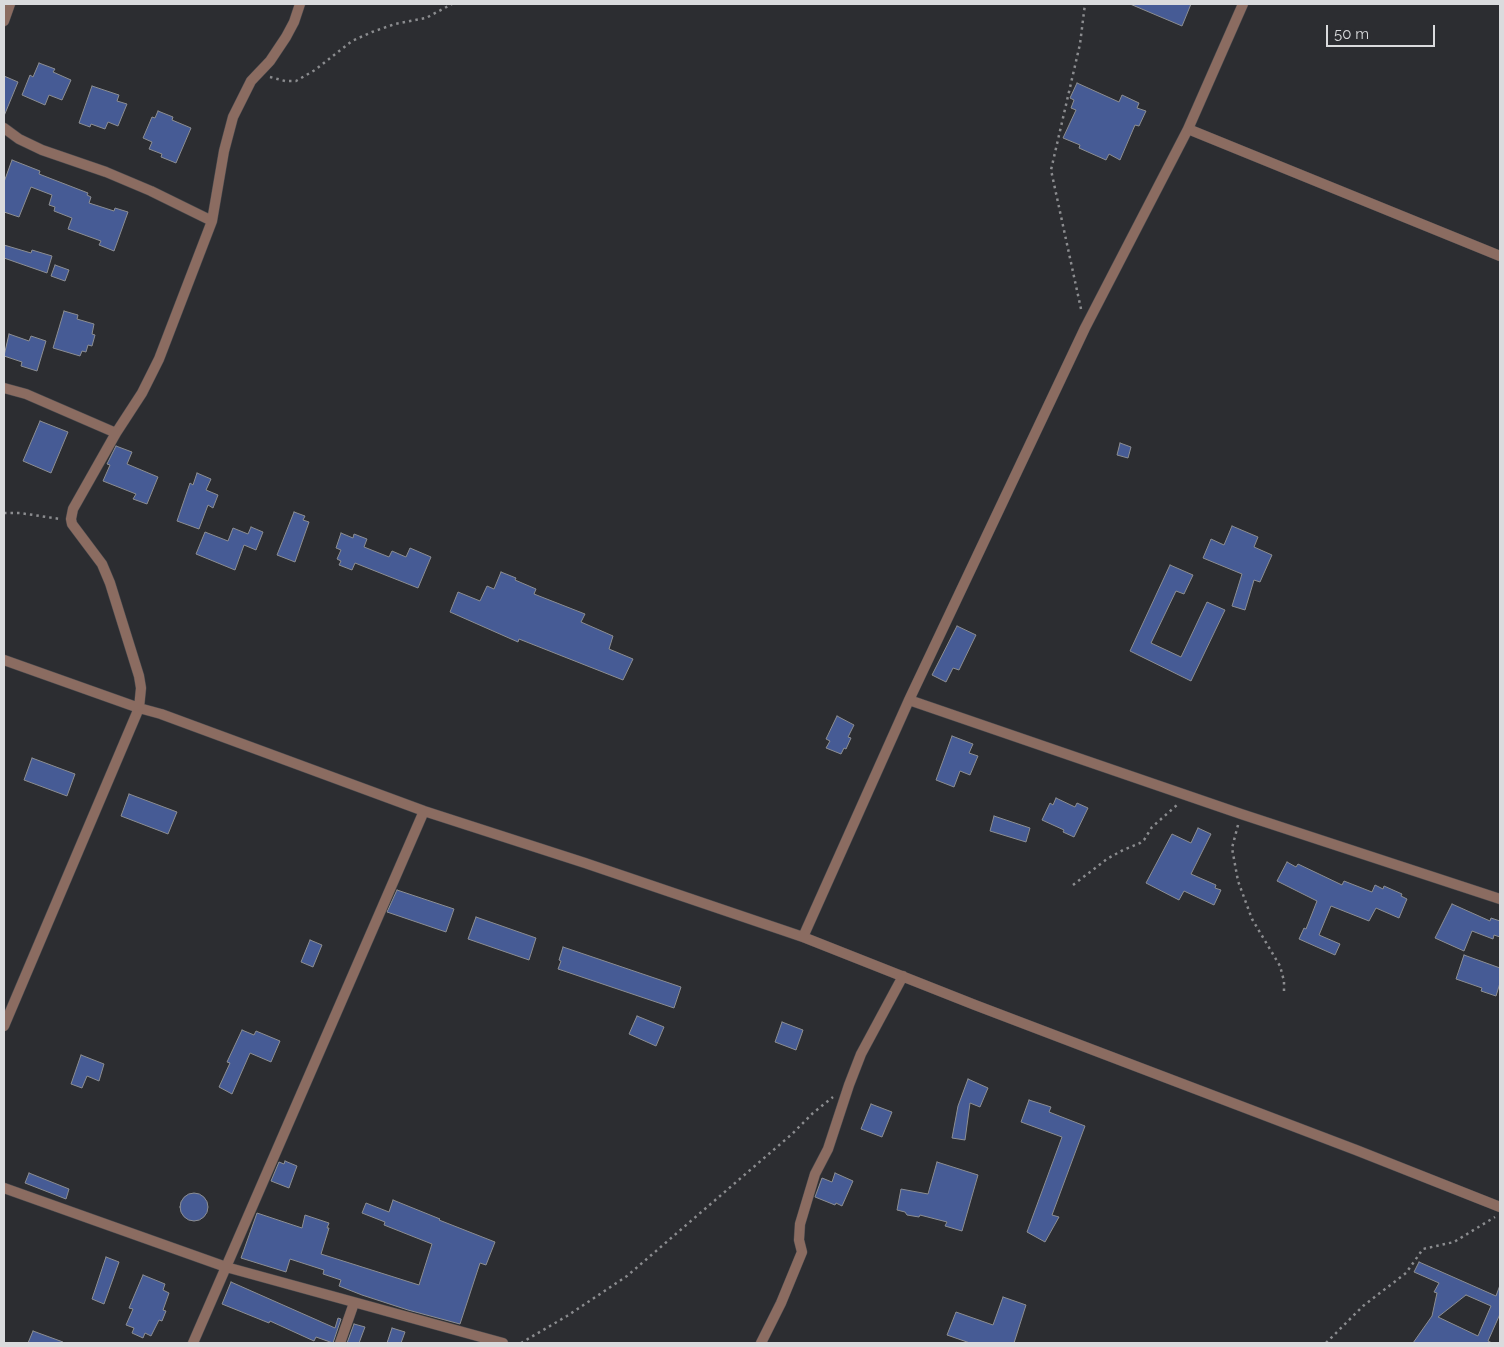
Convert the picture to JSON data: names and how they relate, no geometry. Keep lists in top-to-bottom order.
{
  "scale_bar": "50 m"
}
